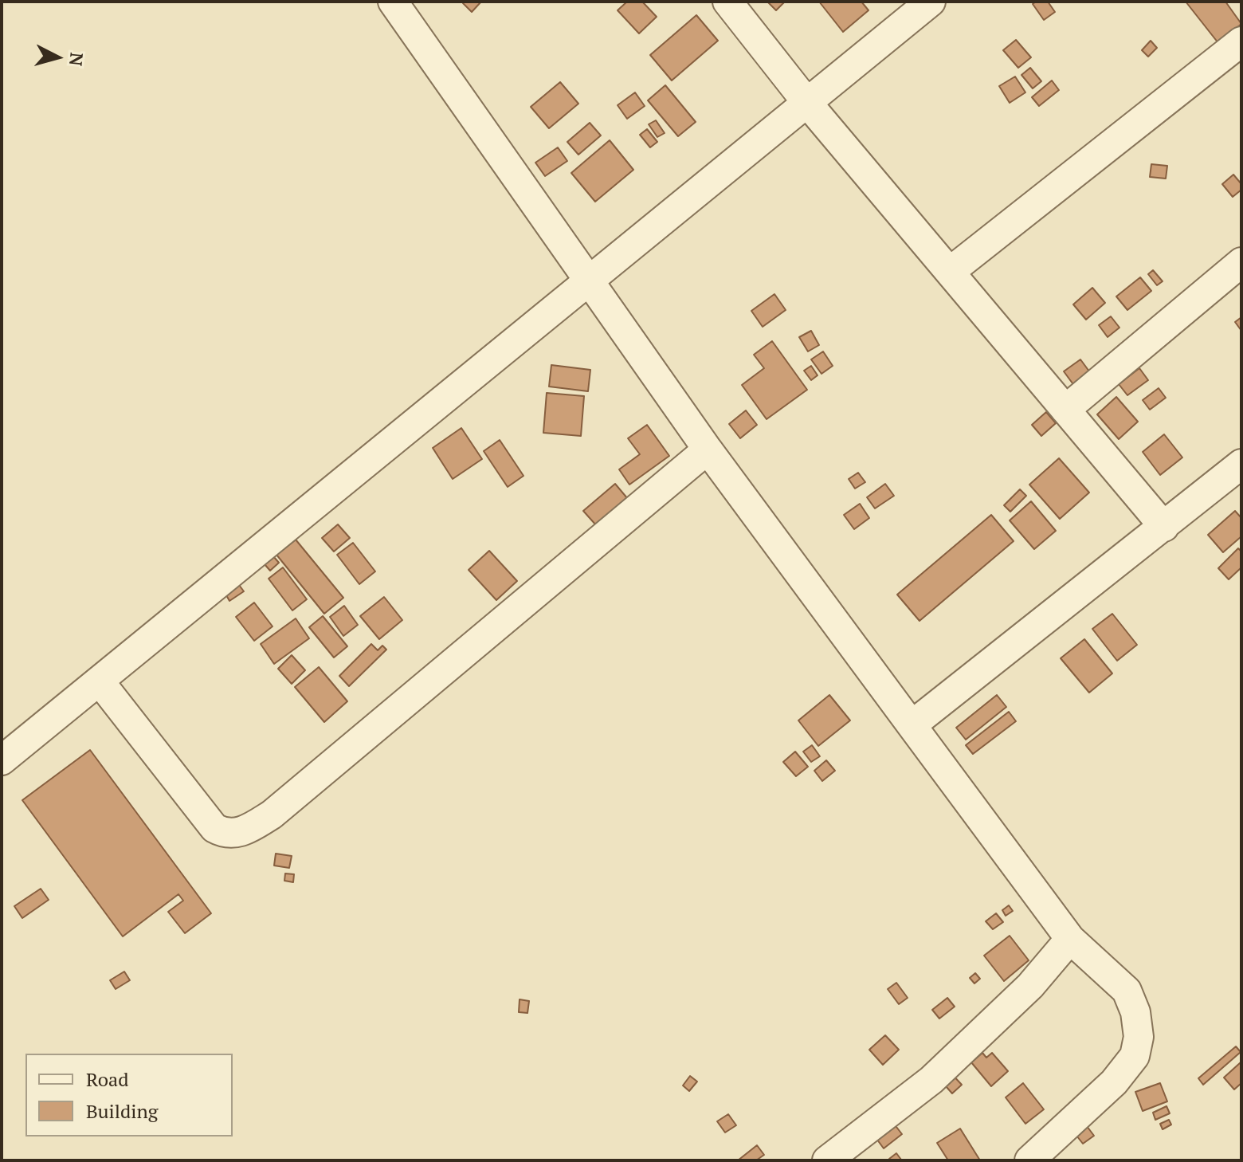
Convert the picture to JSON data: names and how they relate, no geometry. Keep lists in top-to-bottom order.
{
  "legend": ["Road", "Building"],
  "north": "right"
}
